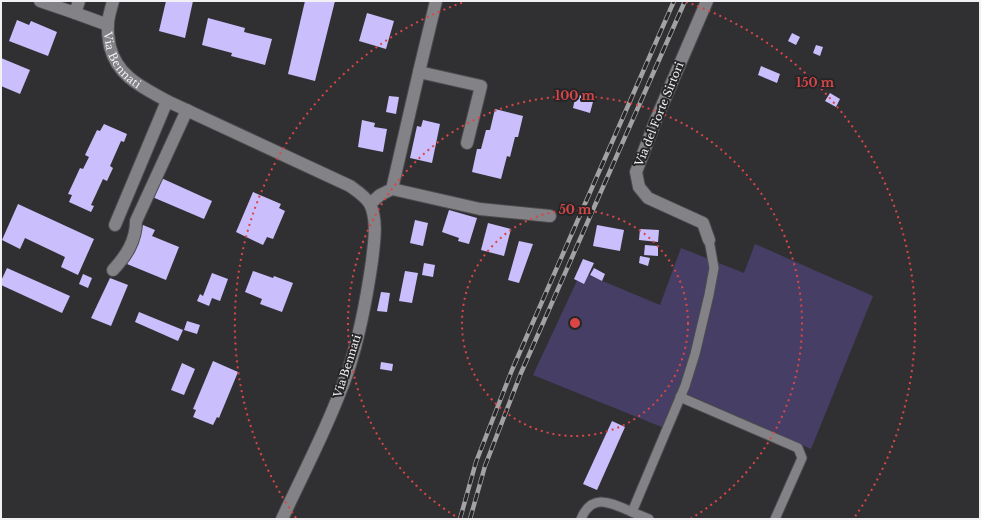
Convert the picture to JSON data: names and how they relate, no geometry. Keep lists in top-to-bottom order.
{
  "streets": {
    "street": ["Via Bennati", "Via del Forte Sirtori"]
  },
  "rings": ["150 m", "100 m", "50 m"]
}
